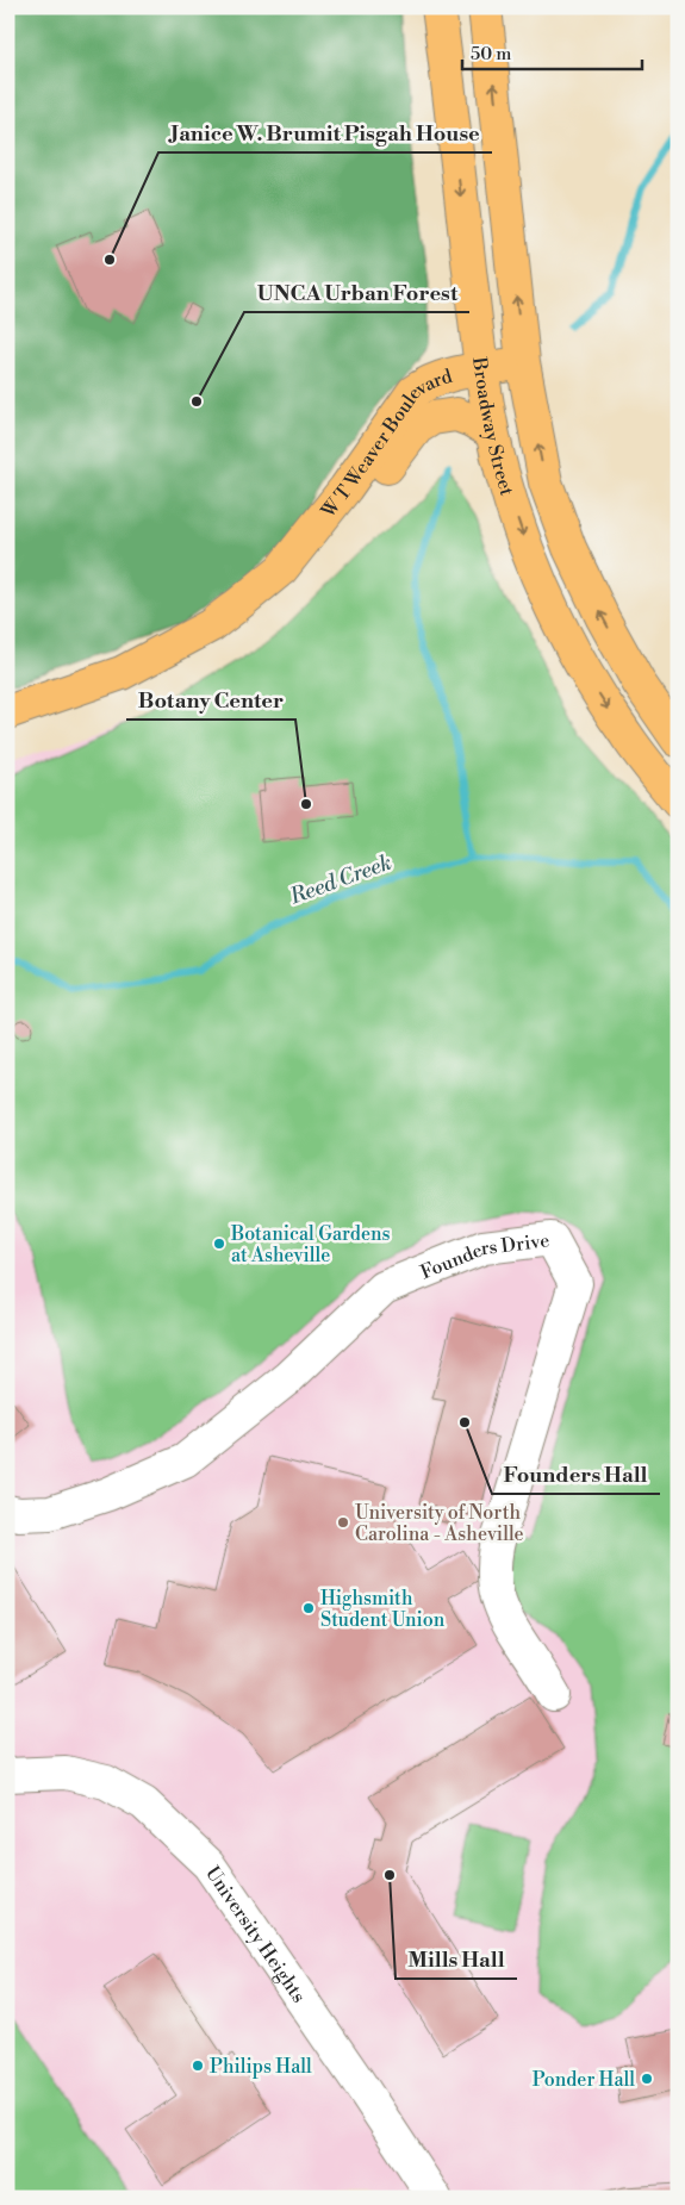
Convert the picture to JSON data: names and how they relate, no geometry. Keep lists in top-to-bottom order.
{
  "streets": {
    "main road": ["Broadway Street", "W T Weaver Boulevard"],
    "street": ["Founders Drive", "University Heights"]
  },
  "crossings": [
    ["Broadway Street", "W T Weaver Boulevard"]
  ],
  "water": ["Reed Creek"],
  "places": [
    "Janice W. Brumit Pisgah House",
    "UNCA Urban Forest",
    "Botany Center",
    "Botanical Gardens at Asheville",
    "Founders Hall",
    "University of North Carolina - Asheville",
    "Highsmith Student Union",
    "Mills Hall",
    "Philips Hall",
    "Ponder Hall"
  ],
  "scale_bar": "50 m"
}
